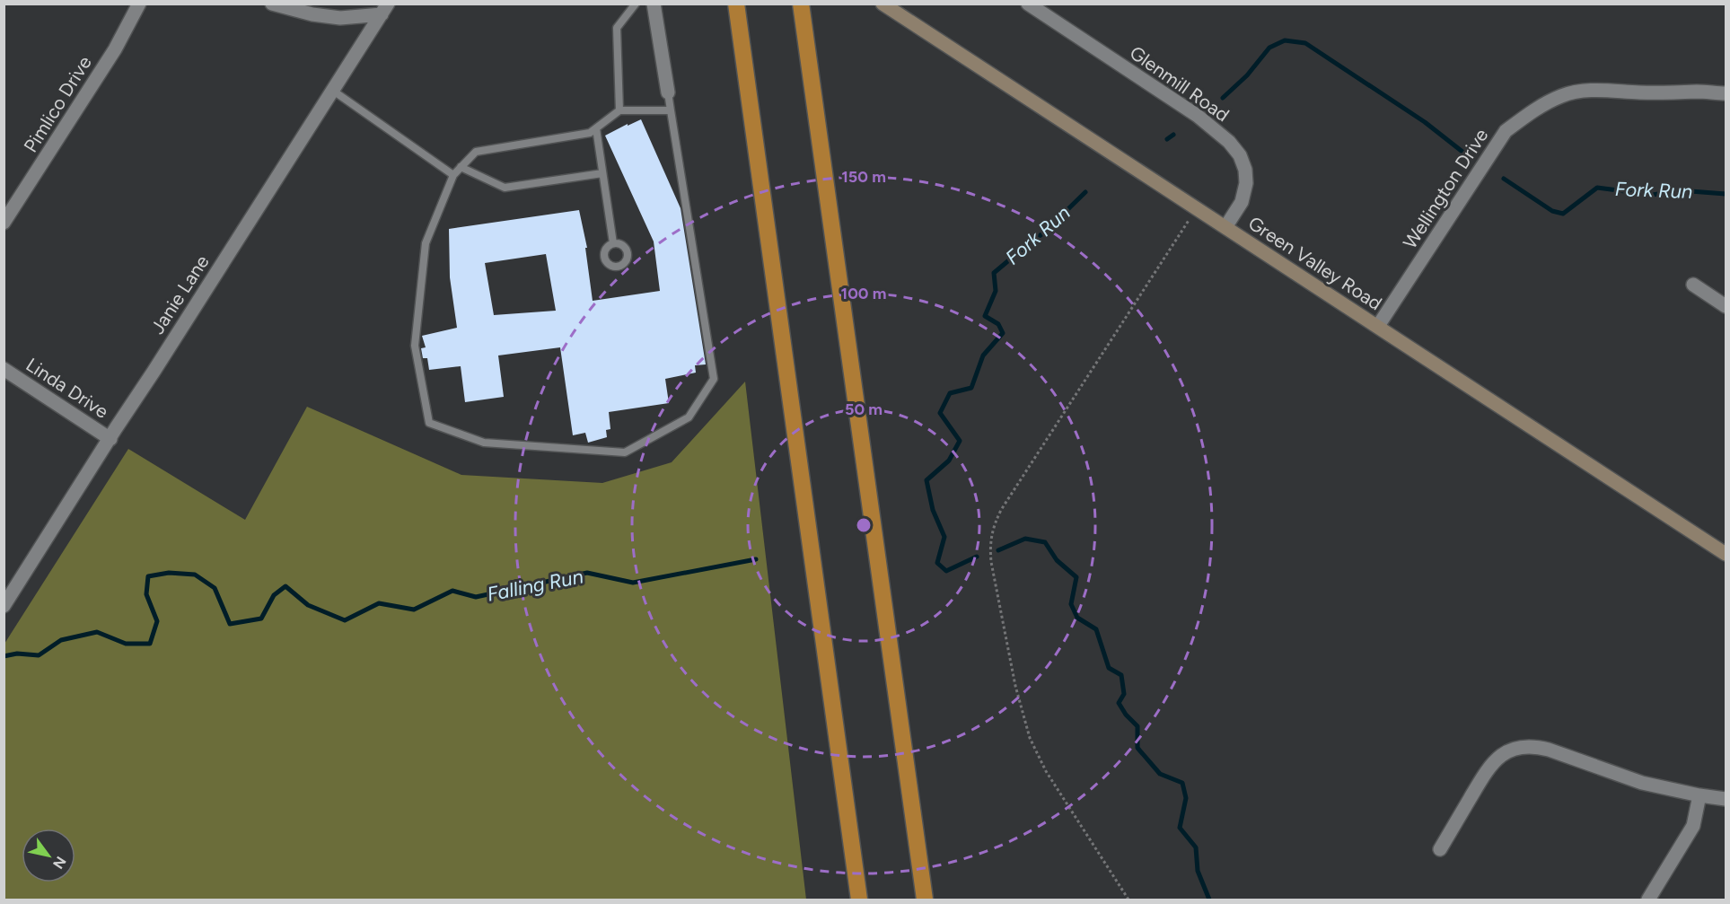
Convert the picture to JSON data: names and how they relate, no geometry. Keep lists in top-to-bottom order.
{
  "streets": {
    "street": [
      "Glenmill Road",
      "Pimlico Drive",
      "Wellington Drive",
      "Green Valley Road",
      "Janie Lane",
      "Linda Drive"
    ]
  },
  "crossings": [
    ["Glenmill Road", "Green Valley Road"],
    ["Wellington Drive", "Green Valley Road"],
    ["Janie Lane", "Linda Drive"]
  ],
  "water": ["Fork Run", "Falling Run"],
  "north": "bottom right",
  "rings": ["150 m", "100 m", "50 m"]
}
